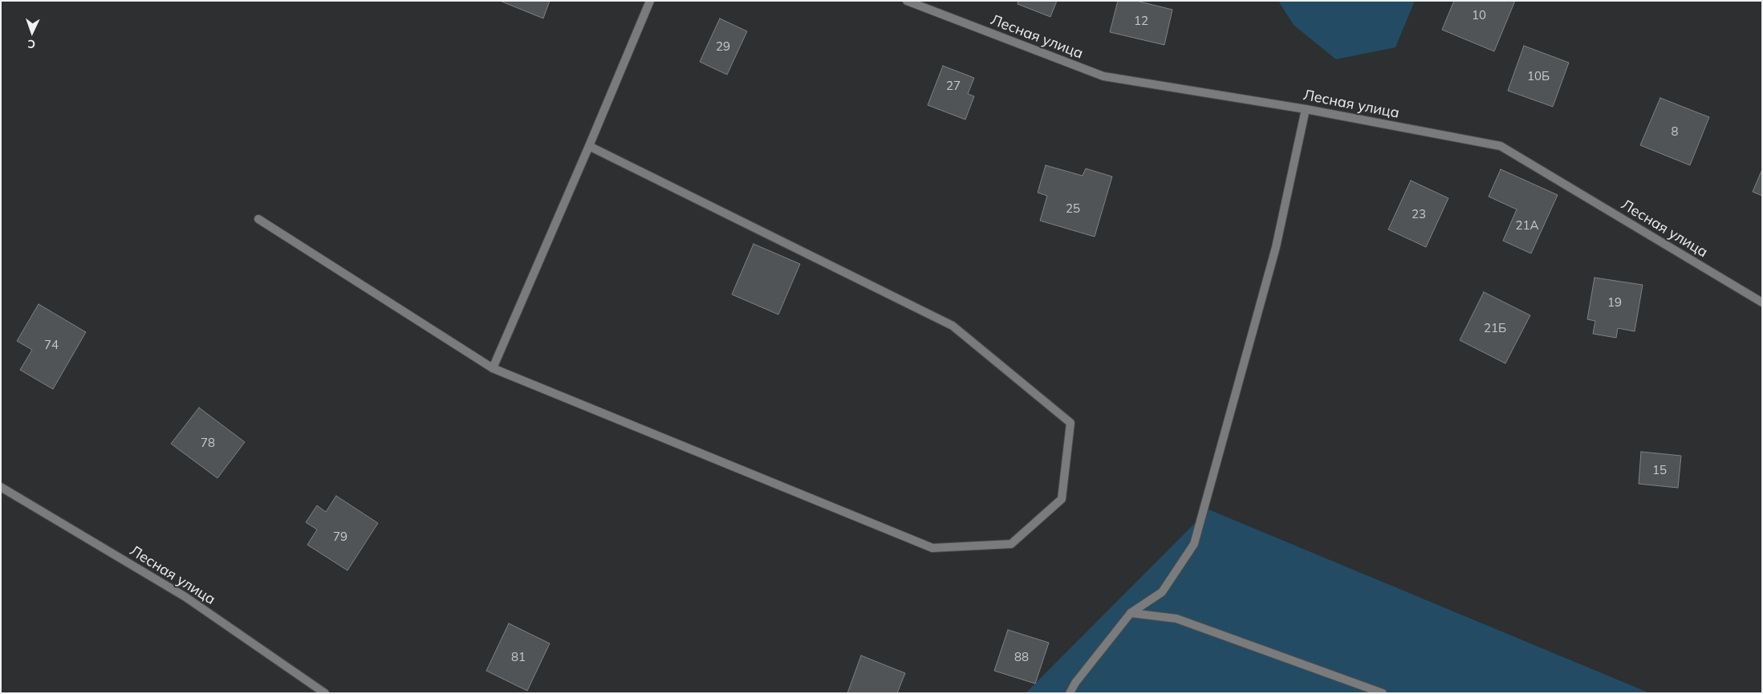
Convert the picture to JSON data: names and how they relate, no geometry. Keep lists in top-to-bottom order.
{
  "streets": {
    "street": ["Лесная улица"]
  },
  "house_numbers": [
    "10",
    "12",
    "29",
    "10Б",
    "27",
    "8",
    "25",
    "23",
    "21А",
    "19",
    "21Б",
    "74",
    "78",
    "15",
    "79",
    "81",
    "88"
  ],
  "north": "bottom"
}
